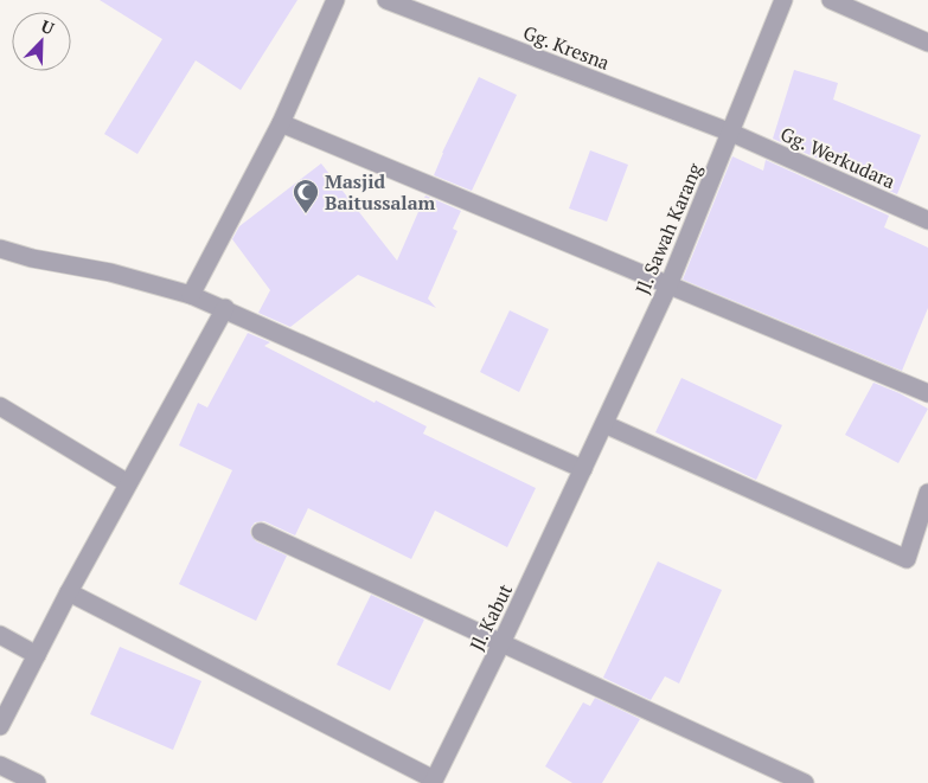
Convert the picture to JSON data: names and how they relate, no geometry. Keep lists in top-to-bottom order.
{
  "streets": {
    "street": [
      "Gg. Kresna",
      "Gg. Werkudara",
      "Jl. Sawah Karang",
      "Jl. Kabut"
    ]
  },
  "crossings": [
    ["Gg. Kresna", "Gg. Werkudara"],
    ["Gg. Kresna", "Jl. Sawah Karang"],
    ["Gg. Werkudara", "Jl. Sawah Karang"],
    ["Jl. Sawah Karang", "Jl. Kabut"]
  ],
  "places": {
    "mosque": ["Masjid Baitussalam"]
  },
  "north": "top right"
}
